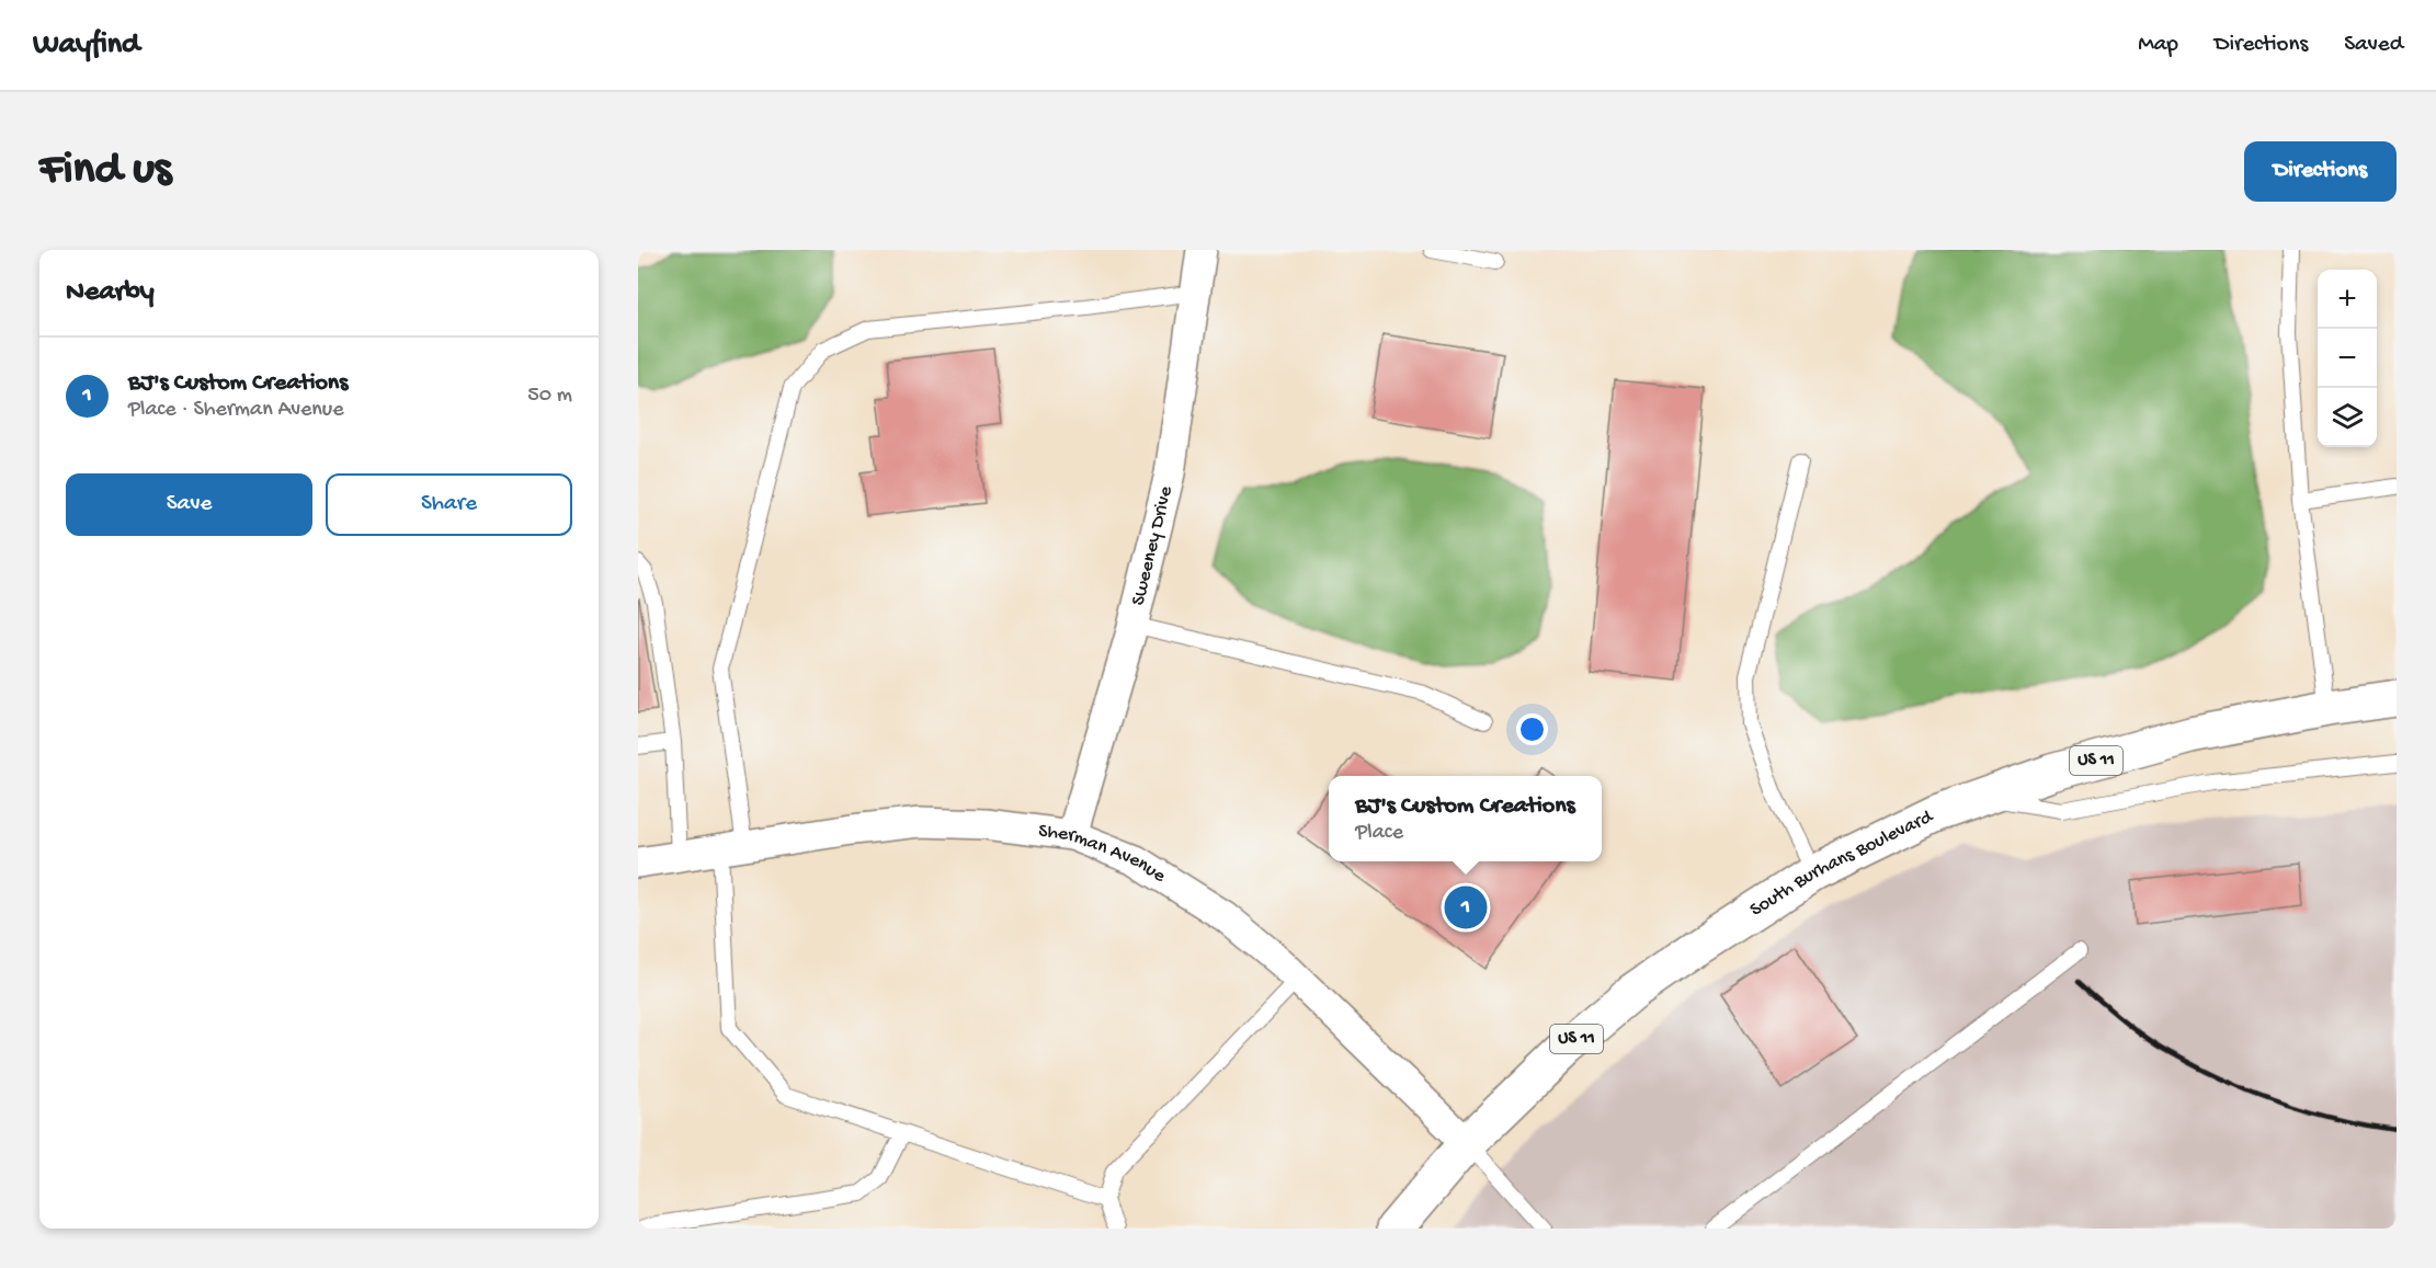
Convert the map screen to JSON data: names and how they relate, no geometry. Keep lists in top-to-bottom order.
{
  "streets": {
    "main road": ["US 11", "South Burhans Boulevard"],
    "street": ["Sweeney Drive", "Sherman Avenue"]
  },
  "crossings": [
    ["Sweeney Drive", "Sherman Avenue"],
    ["Sherman Avenue", "South Burhans Boulevard"]
  ],
  "page": {
    "header": "Wayfind",
    "nav": ["Map", "Directions", "Saved"],
    "buttons": [
      "Directions",
      ["Save", "Share"]
    ],
    "title": "Find us",
    "heading": "Nearby",
    "map_buttons": ["+", "−"],
    "list": [
      {
        "mark": "1",
        "name": "BJ's Custom Creations",
        "note": "Place · Sherman Avenue",
        "value": "50 m"
      }
    ],
    "popup": ["BJ's Custom Creations", "Place"],
    "pins": "1"
  }
}
